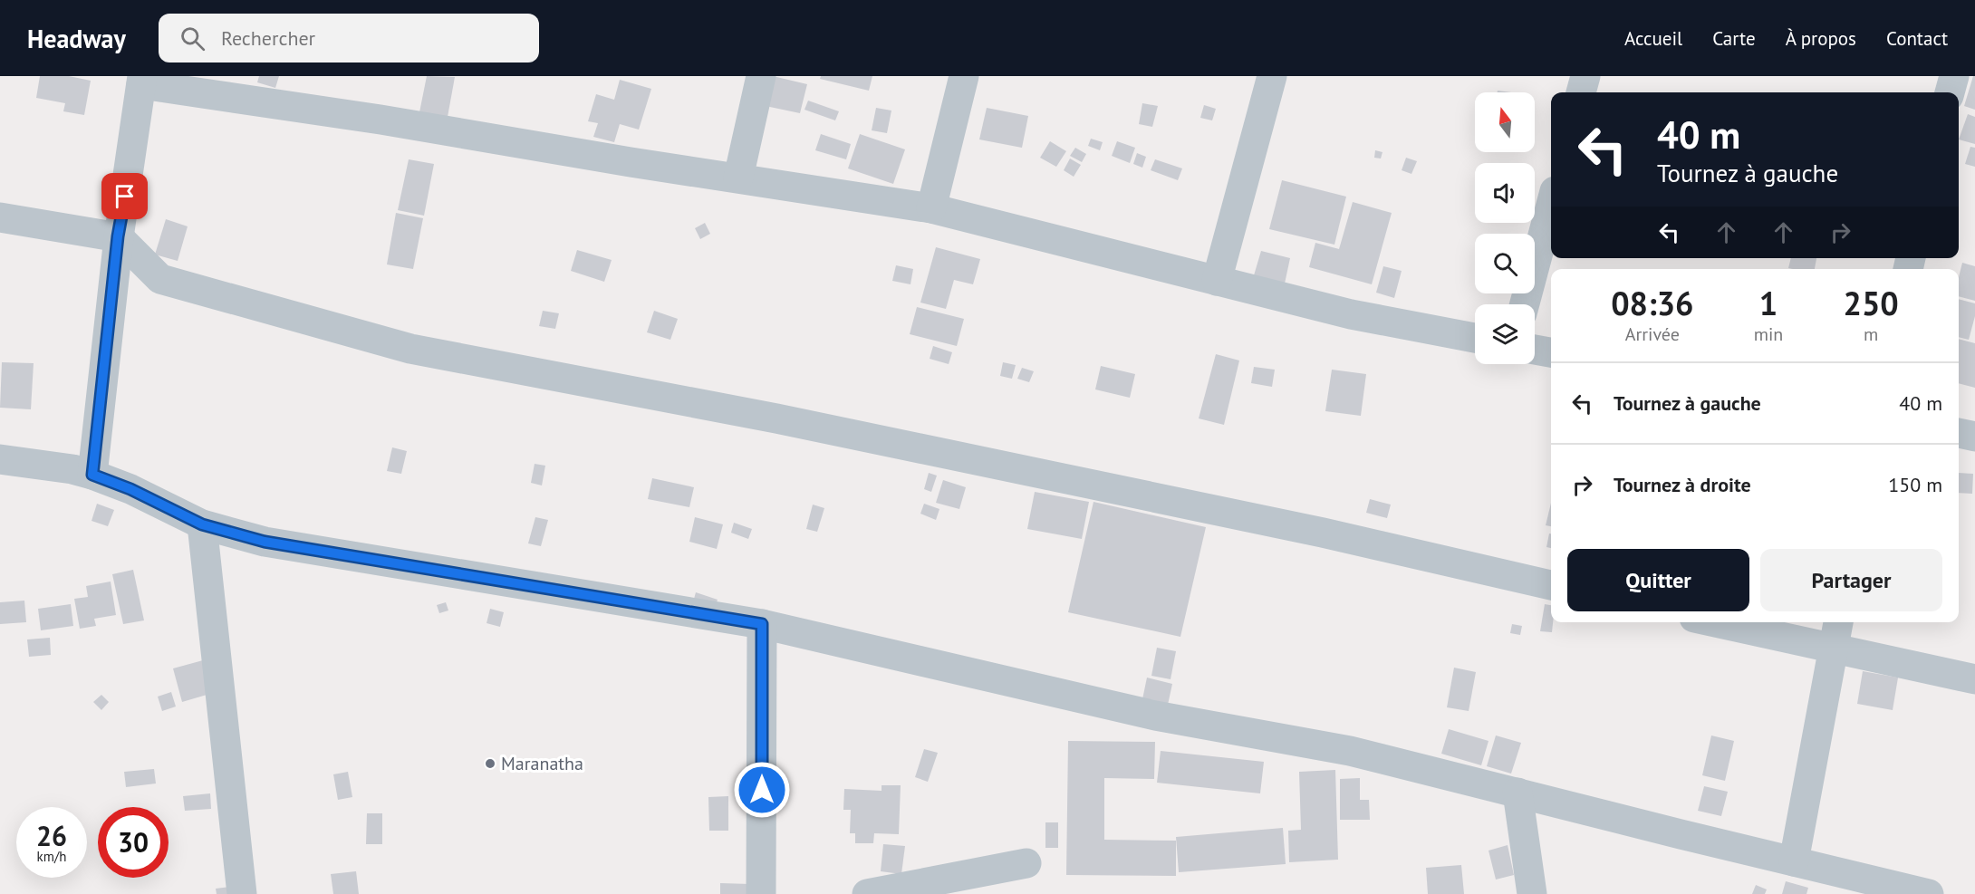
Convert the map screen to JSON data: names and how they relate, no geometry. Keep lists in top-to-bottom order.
{
  "places": ["Maranatha"],
  "north": "top",
  "page": {
    "header": "Headway",
    "search": "Rechercher",
    "nav": [
      "Accueil",
      "Carte",
      "À propos",
      "Contact"
    ],
    "turn": ["40 m", "Tournez à gauche"],
    "eta": [
      "08:36",
      "Arrivée",
      "1",
      "min",
      "250",
      "m"
    ],
    "list": [
      {
        "name": "Tournez à gauche",
        "value": "40 m"
      },
      {
        "name": "Tournez à droite",
        "value": "150 m"
      }
    ],
    "buttons": ["Quitter", "Partager"],
    "speed": "26 km/h",
    "limit": "30"
  }
}
